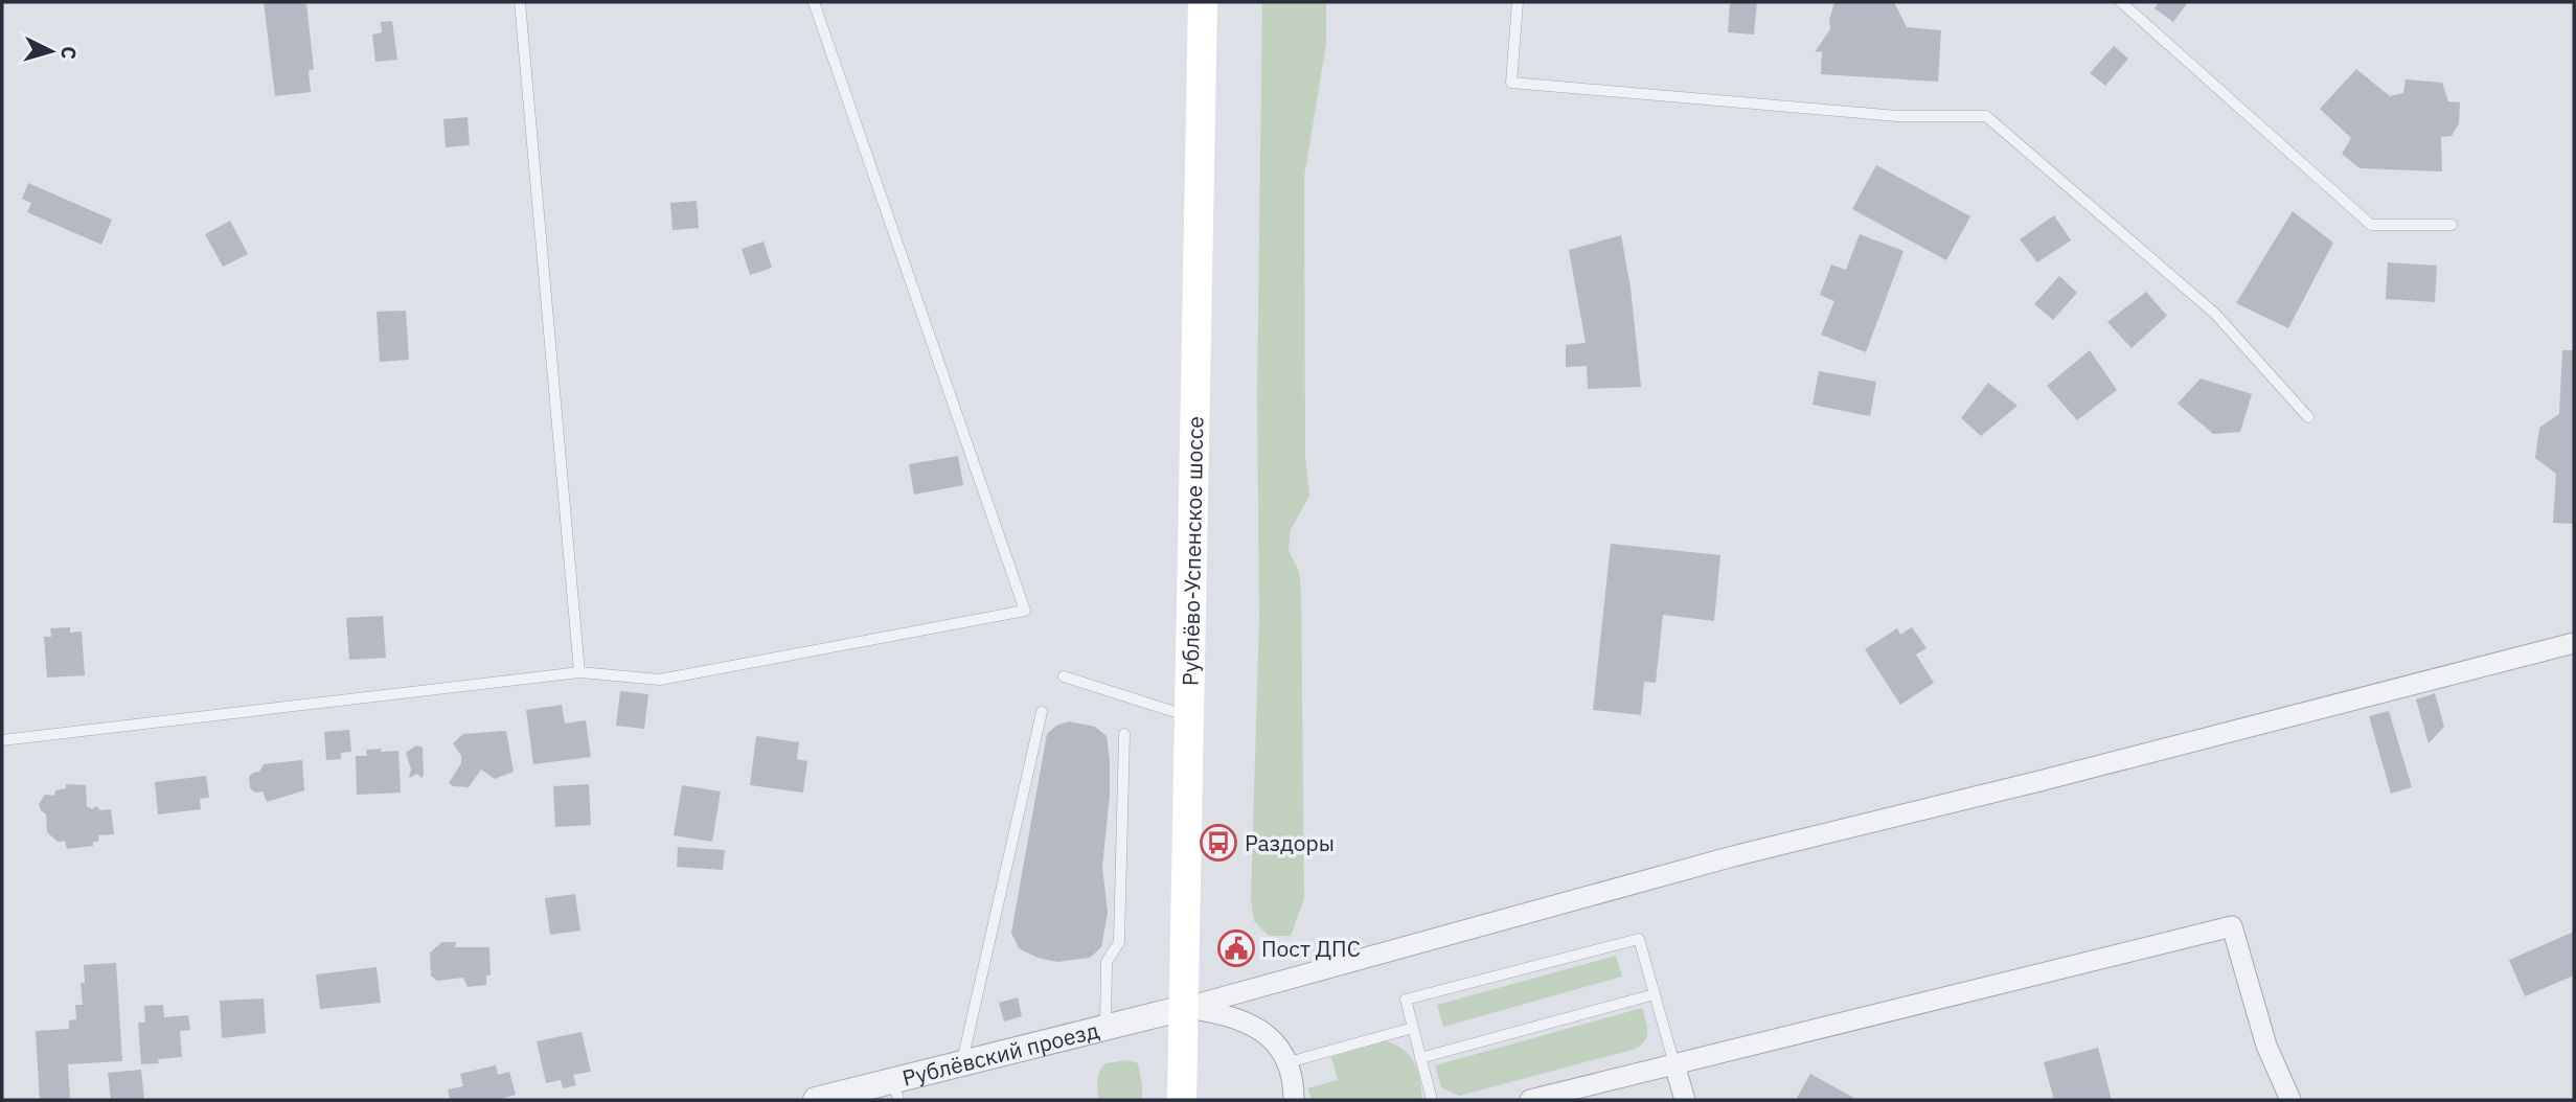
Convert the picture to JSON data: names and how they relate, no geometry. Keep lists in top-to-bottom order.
{
  "streets": {
    "main road": ["Рублёво-Успенское шоссе"],
    "street": ["Рублёвский проезд"]
  },
  "crossings": [
    ["Рублёво-Успенское шоссе", "Рублёвский проезд"]
  ],
  "places": {
    "bus stop": ["Раздоры"],
    "public building": ["Пост ДПС"]
  },
  "north": "right"
}
